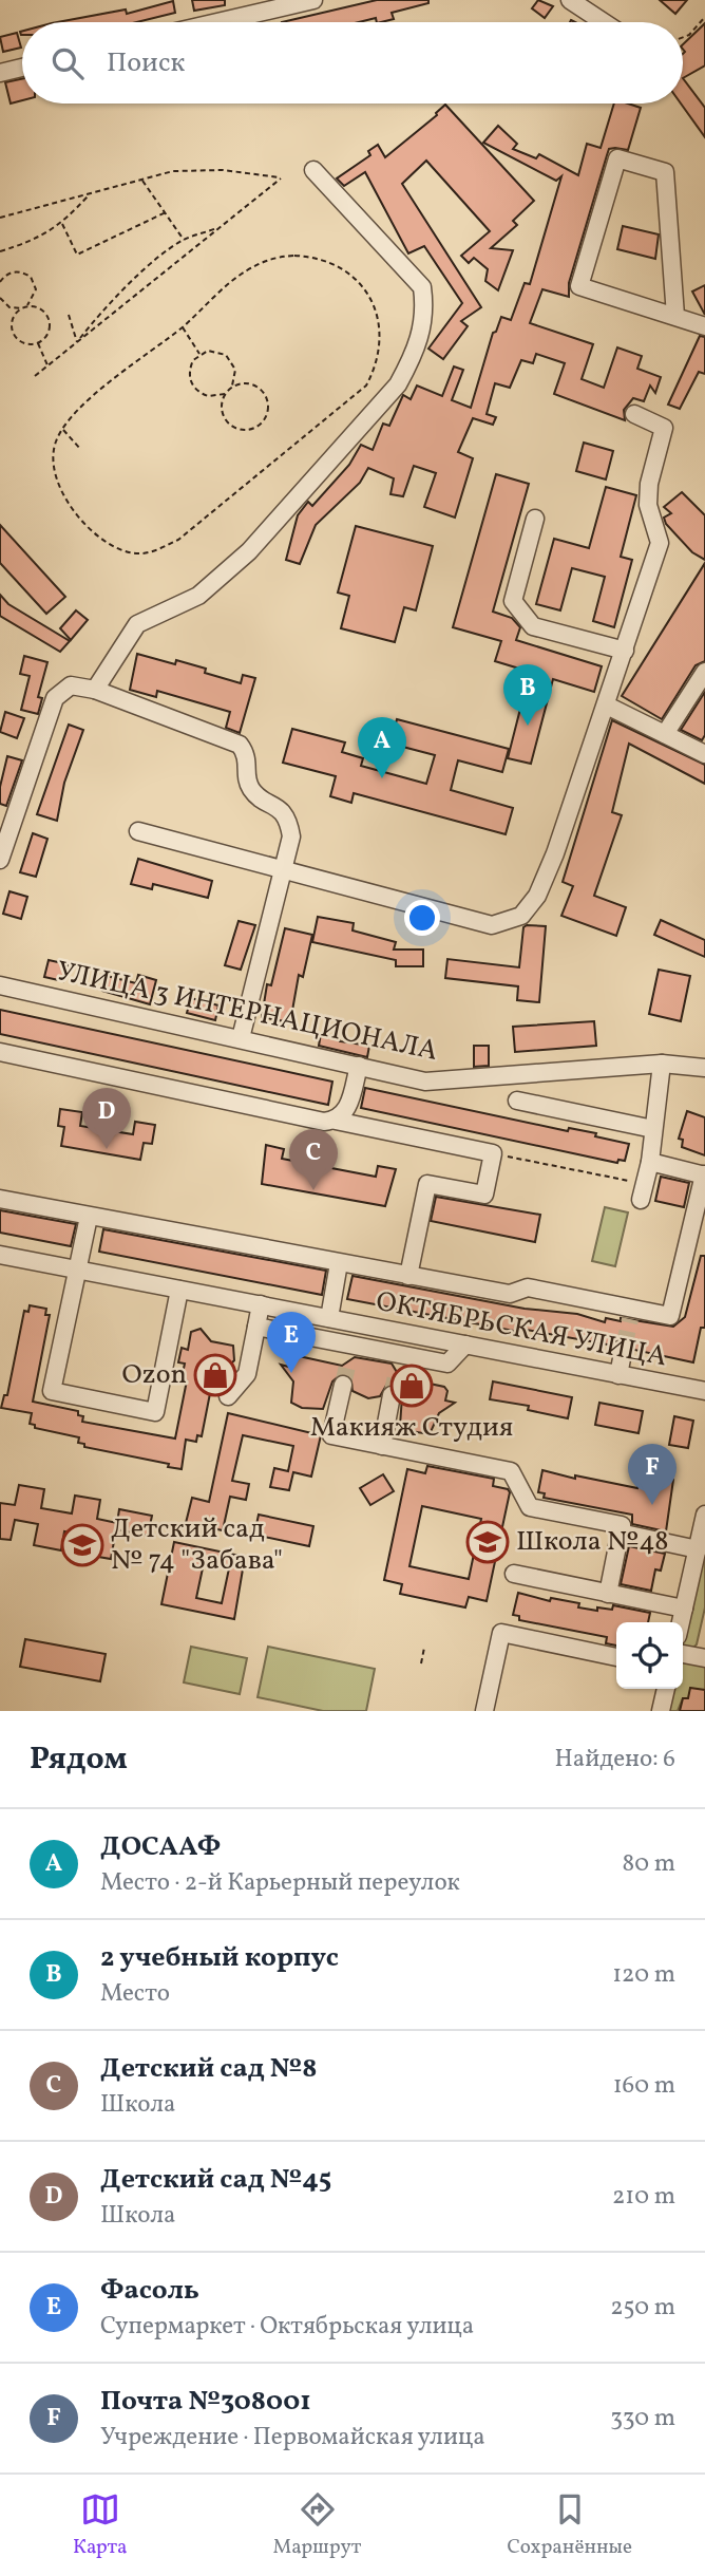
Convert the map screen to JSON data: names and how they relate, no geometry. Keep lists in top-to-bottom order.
{
  "streets": {
    "street": ["УЛИЦА 3 ИНТЕРНАЦИОНАЛА", "ОКТЯБРЬСКАЯ УЛИЦА"]
  },
  "places": {
    "shop": ["Ozon", "Макияж Студия"],
    "school or university": ["Школа №48", "Детский сад № 74 \"Забава\""]
  },
  "page": {
    "search": "Поиск",
    "pins": [
      "B",
      "A",
      "D",
      "C",
      "E",
      "F"
    ],
    "heading": ["Рядом", "Найдено: 6"],
    "list": [
      {
        "mark": "A",
        "name": "ДОСААФ",
        "note": "Место · 2-й Карьерный переулок",
        "value": "80 m"
      },
      {
        "mark": "B",
        "name": "2 учебный корпус",
        "note": "Место",
        "value": "120 m"
      },
      {
        "mark": "C",
        "name": "Детский сад №8",
        "note": "Школа",
        "value": "160 m"
      },
      {
        "mark": "D",
        "name": "Детский сад №45",
        "note": "Школа",
        "value": "210 m"
      },
      {
        "mark": "E",
        "name": "Фасоль",
        "note": "Супермаркет · Октябрьская улица",
        "value": "250 m"
      },
      {
        "mark": "F",
        "name": "Почта №308001",
        "note": "Учреждение · Первомайская улица",
        "value": "330 m"
      }
    ],
    "nav": ["Карта", "Маршрут", "Сохранённые"]
  }
}
